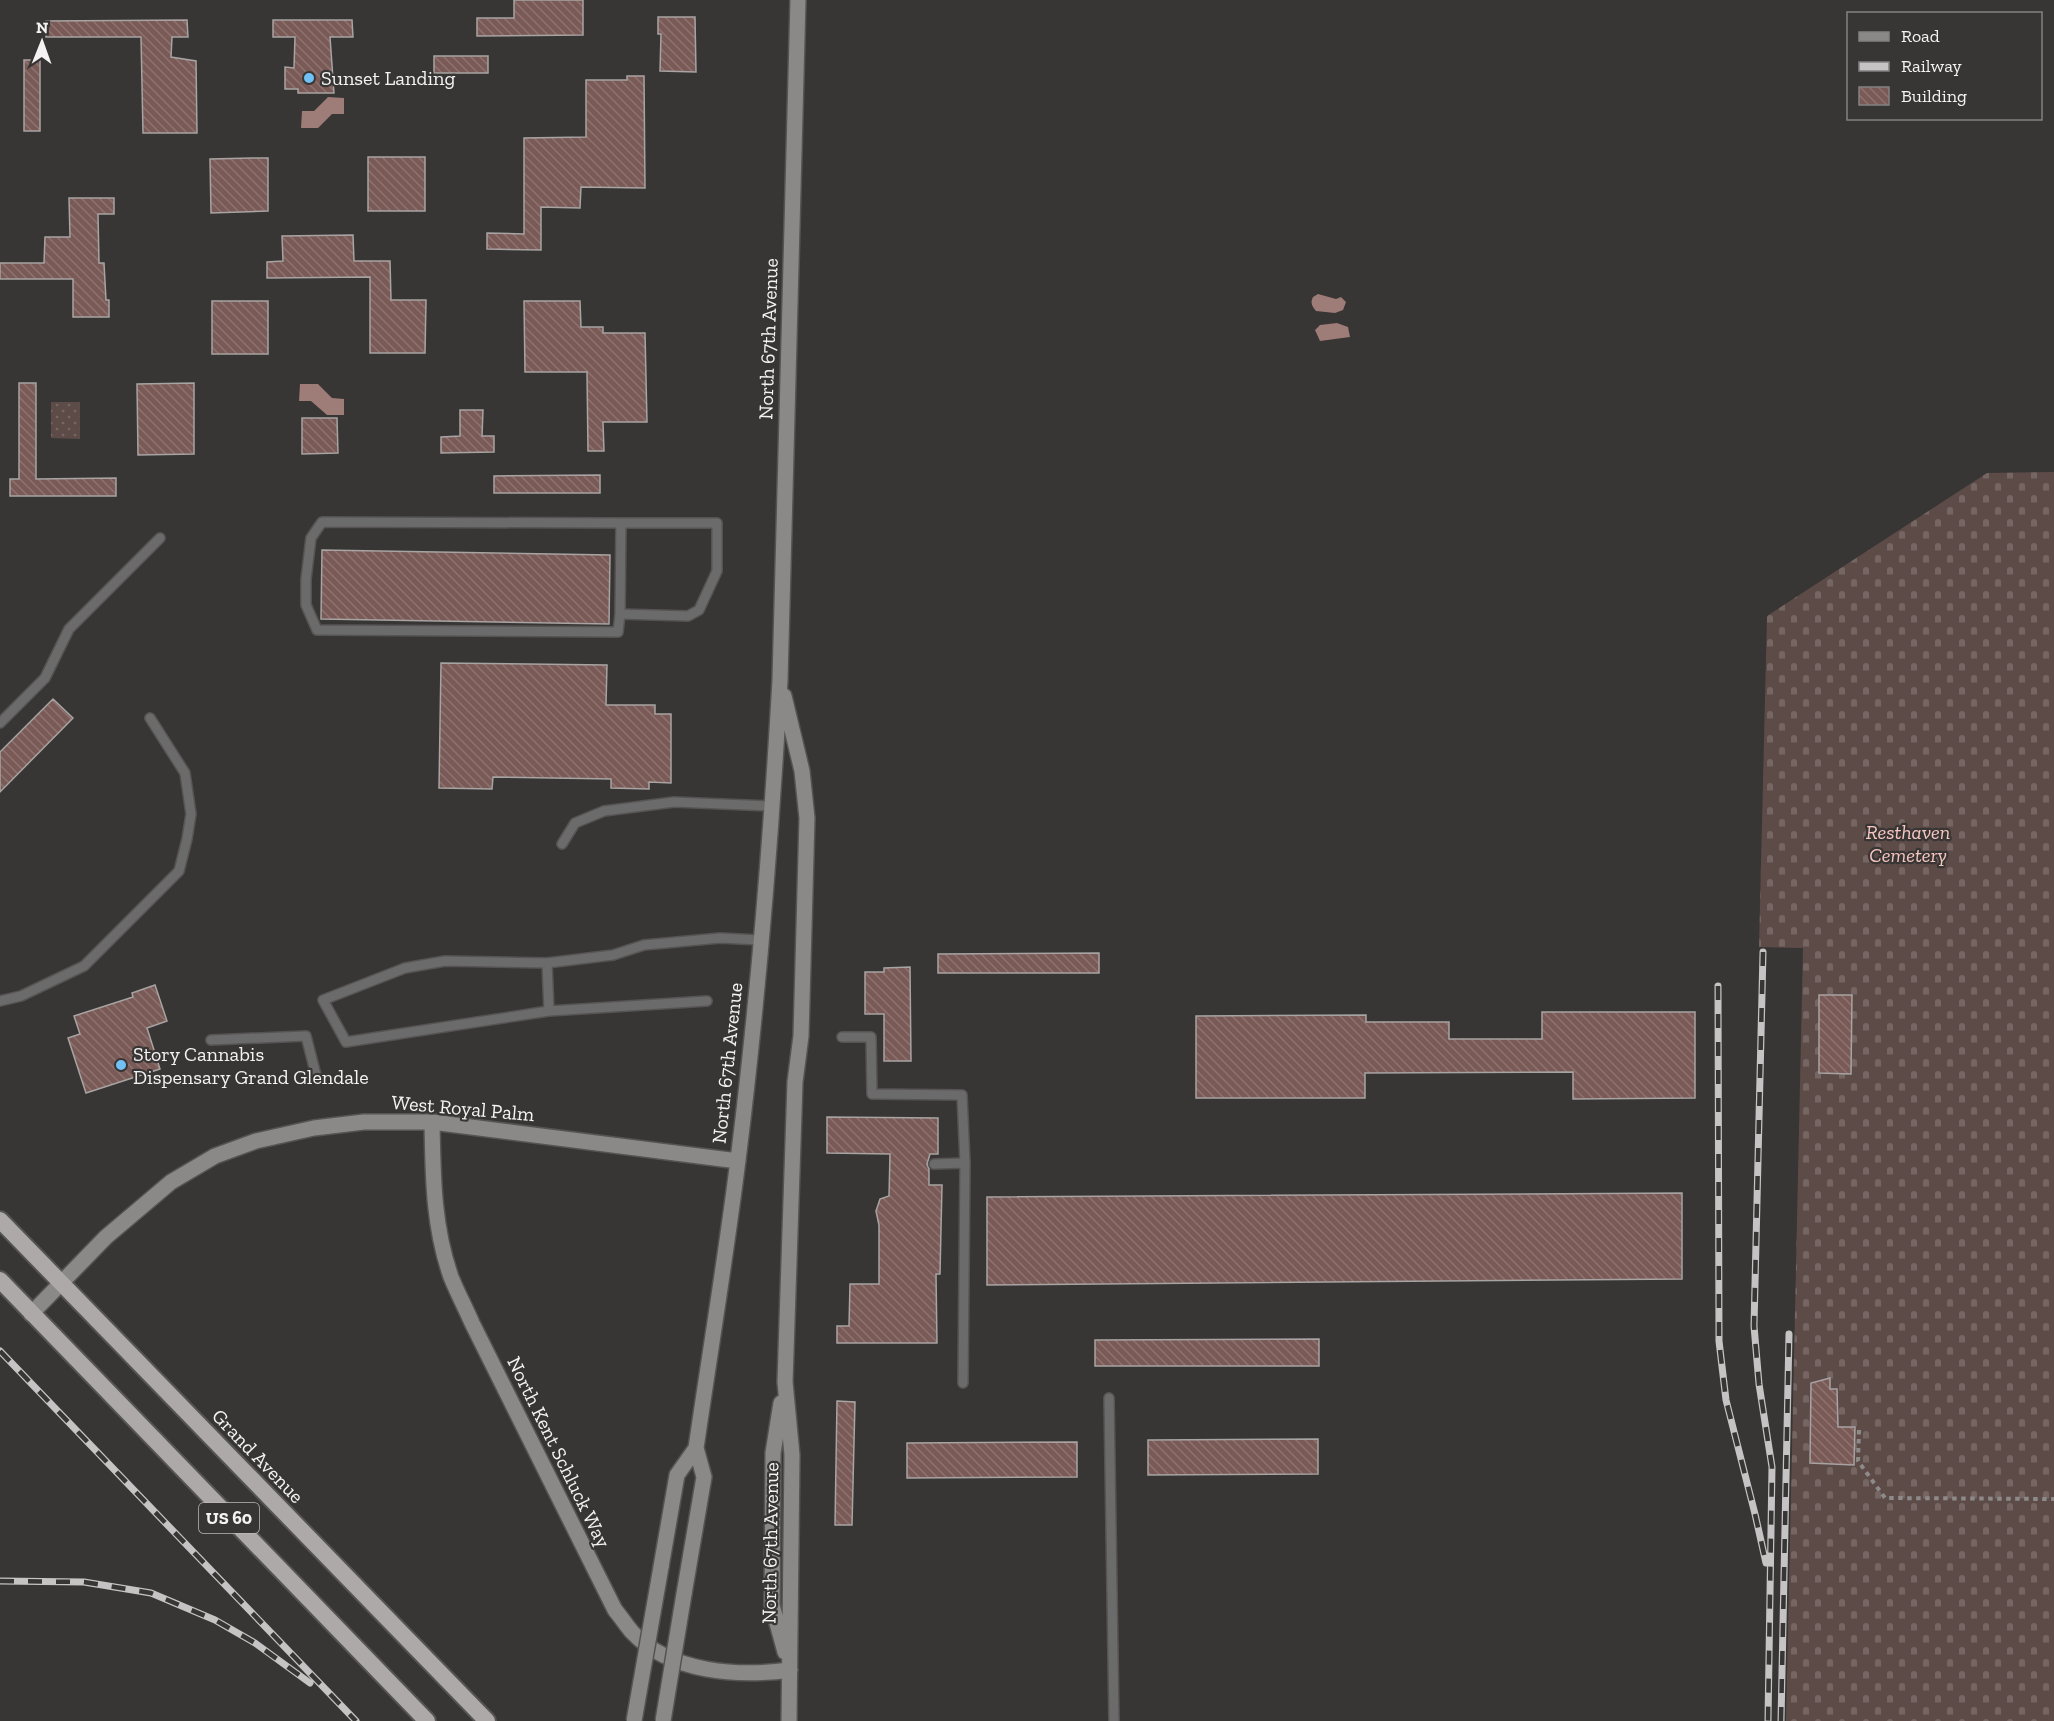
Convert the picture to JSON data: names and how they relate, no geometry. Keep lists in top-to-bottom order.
{
  "streets": {
    "highway": ["Grand Avenue", "US 60"],
    "main road": ["North 67th Avenue", "West Royal Palm", "North Kent Schluck Way"]
  },
  "crossings": [
    ["North 67th Avenue", "West Royal Palm"],
    ["North 67th Avenue", "North Kent Schluck Way"],
    ["West Royal Palm", "North Kent Schluck Way"],
    ["West Royal Palm", "Grand Avenue"],
    ["West Royal Palm", "US 60"]
  ],
  "parks": ["Resthaven Cemetery"],
  "places": ["Sunset Landing", "Story Cannabis Dispensary Grand Glendale"],
  "legend": ["Road", "Railway", "Building"],
  "north": "top"
}
